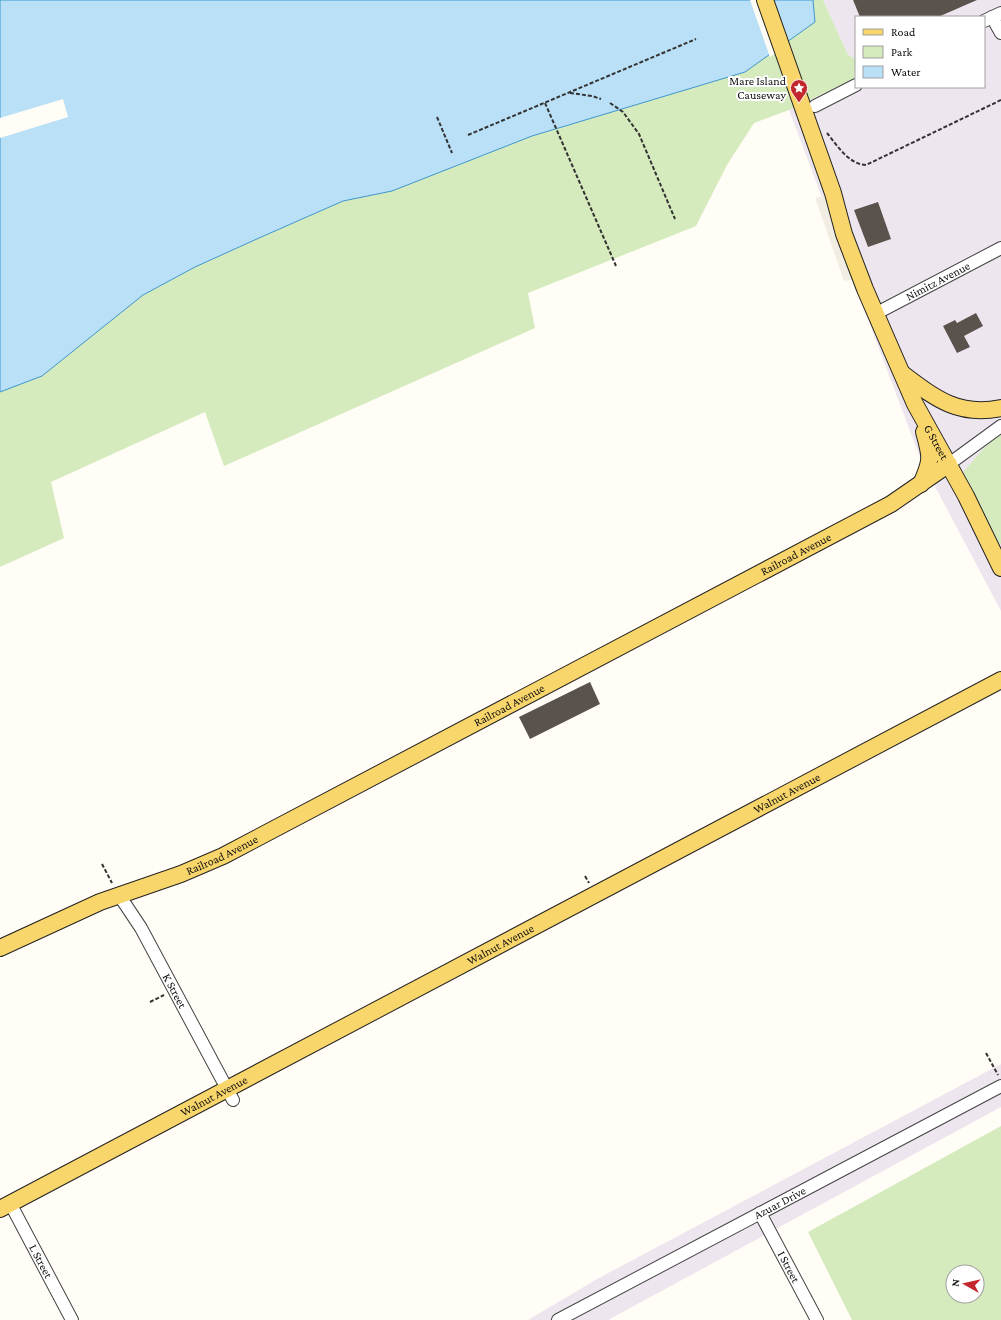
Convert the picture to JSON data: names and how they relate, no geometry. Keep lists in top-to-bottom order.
{
  "streets": {
    "main road": ["G Street", "Railroad Avenue", "Walnut Avenue"],
    "street": [
      "Nimitz Avenue",
      "K Street",
      "Azuar Drive",
      "L Street",
      "I Street"
    ]
  },
  "crossings": [
    ["Nimitz Avenue", "G Street"],
    ["G Street", "Railroad Avenue"],
    ["Railroad Avenue", "K Street"],
    ["Walnut Avenue", "K Street"],
    ["Walnut Avenue", "L Street"],
    ["Azuar Drive", "I Street"]
  ],
  "places": {
    "place": ["Mare Island Causeway"]
  },
  "legend": ["Road", "Park", "Water"],
  "north": "left"
}
